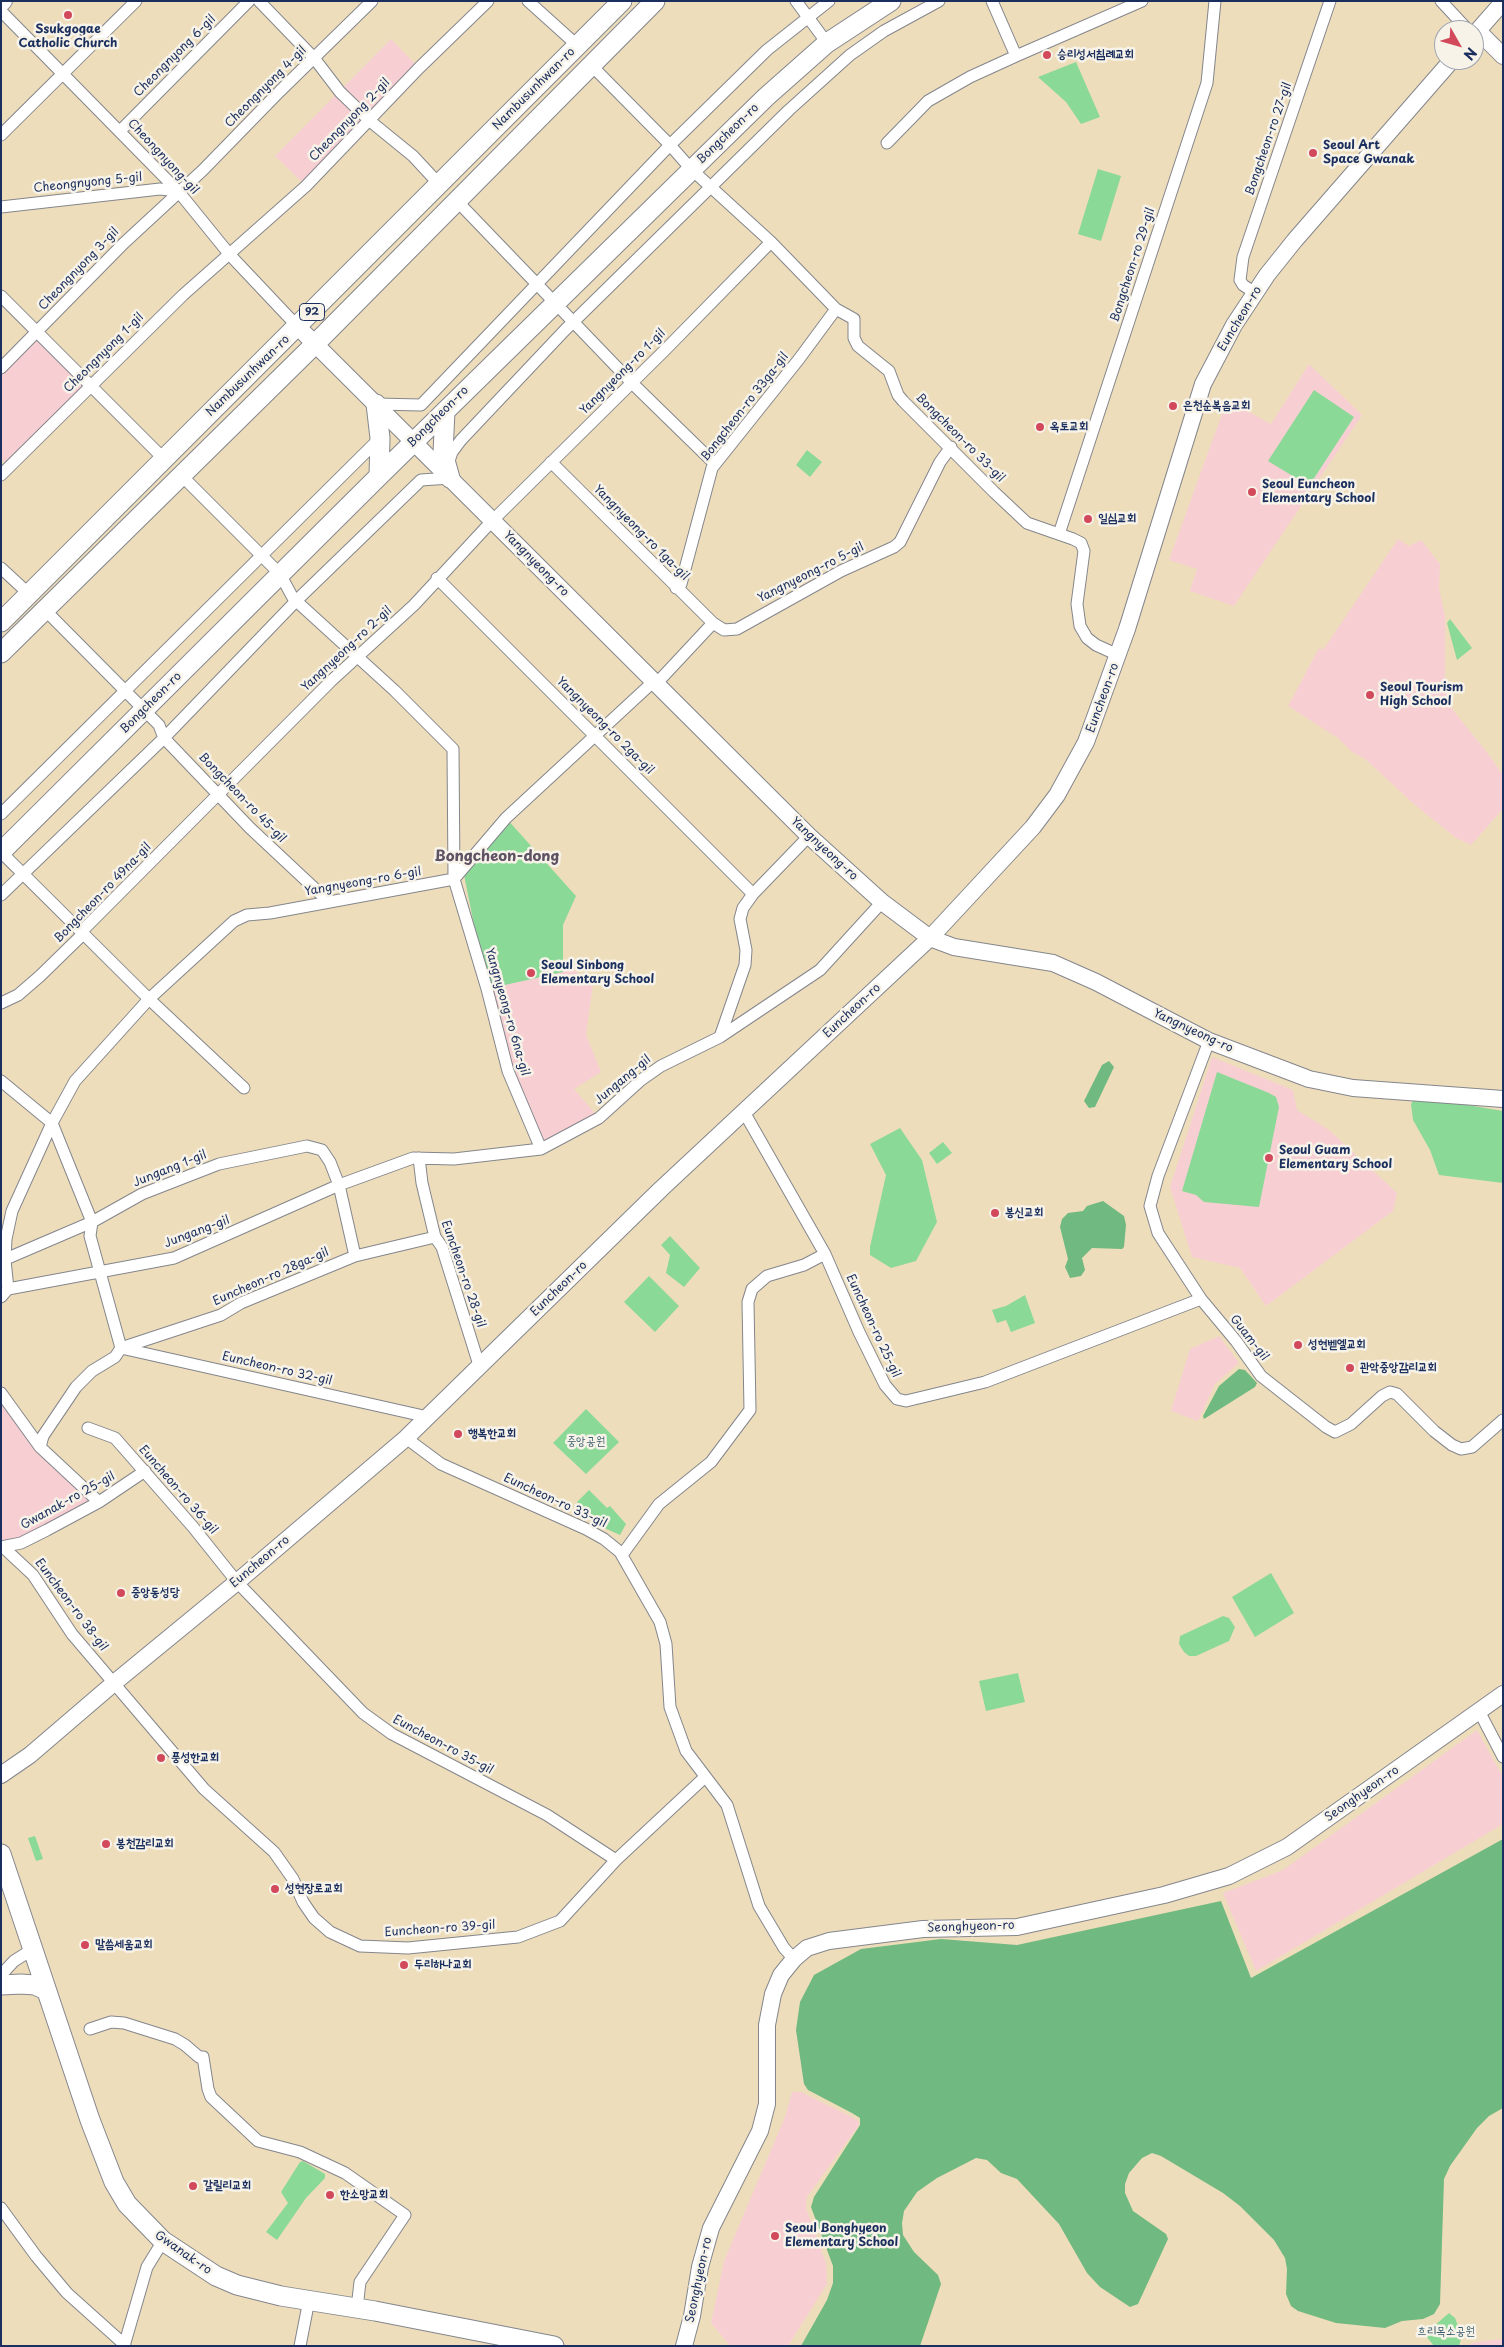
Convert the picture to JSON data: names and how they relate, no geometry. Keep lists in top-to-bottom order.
{
  "streets": {
    "main road": [
      "Nambusunhwan-ro",
      "Bongcheon-ro",
      "92",
      "Euncheon-ro",
      "Yangnyeong-ro",
      "Seonghyeon-ro",
      "Gwanak-ro"
    ],
    "street": [
      "Cheongnyong 6-gil",
      "Cheongnyong 4-gil",
      "Cheongnyong 2-gil",
      "Bongcheon-ro 27-gil",
      "Cheongnyong-gil",
      "Cheongnyong 5-gil",
      "Bongcheon-ro 29-gil",
      "Cheongnyong 3-gil",
      "Cheongnyong 1-gil",
      "Yangnyeong-ro 1-gil",
      "Bongcheon-ro 33ga-gil",
      "Bongcheon-ro 33-gil",
      "Yangnyeong-ro 1ga-gil",
      "Yangnyeong-ro 5-gil",
      "Yangnyeong-ro 2-gil",
      "Yangnyeong-ro 2ga-gil",
      "Bongcheon-ro 45-gil",
      "Yangnyeong-ro 6-gil",
      "Bongcheon-ro 49na-gil",
      "Yangnyeong-ro 6na-gil",
      "Jungang-gil",
      "Jungang 1-gil",
      "Euncheon-ro 28-gil",
      "Euncheon-ro 28ga-gil",
      "Euncheon-ro 25-gil",
      "Guam-gil",
      "Euncheon-ro 32-gil",
      "Euncheon-ro 36-gil",
      "Gwanak-ro 25-gil",
      "Euncheon-ro 33-gil",
      "Euncheon-ro 38-gil",
      "Euncheon-ro 35-gil",
      "Euncheon-ro 39-gil"
    ]
  },
  "crossings": [
    ["Cheongnyong 6-gil", "Cheongnyong-gil"],
    ["Cheongnyong 4-gil", "Cheongnyong-gil"],
    ["Cheongnyong 4-gil", "Cheongnyong 5-gil"],
    ["Cheongnyong 4-gil", "Cheongnyong 3-gil"],
    ["Nambusunhwan-ro", "Bongcheon-ro"],
    ["Nambusunhwan-ro", "Cheongnyong-gil"],
    ["Nambusunhwan-ro", "Bongcheon-ro 33-gil"],
    ["Nambusunhwan-ro", "Yangnyeong-ro"],
    ["Cheongnyong 2-gil", "Cheongnyong-gil"],
    ["Cheongnyong 2-gil", "Cheongnyong 1-gil"],
    ["Bongcheon-ro", "Bongcheon-ro 33-gil"],
    ["Bongcheon-ro", "Yangnyeong-ro"],
    ["Bongcheon-ro", "Bongcheon-ro 45-gil"],
    ["Bongcheon-ro", "Yangnyeong-ro 6na-gil"],
    ["Bongcheon-ro 27-gil", "Euncheon-ro"],
    ["Cheongnyong-gil", "Cheongnyong 5-gil"],
    ["Cheongnyong-gil", "Cheongnyong 3-gil"],
    ["Cheongnyong-gil", "Cheongnyong 1-gil"],
    ["Cheongnyong-gil", "Yangnyeong-ro"],
    ["Cheongnyong 5-gil", "Cheongnyong 3-gil"],
    ["Bongcheon-ro 29-gil", "Bongcheon-ro 33-gil"],
    ["Euncheon-ro", "Bongcheon-ro 33-gil"],
    ["Euncheon-ro", "Yangnyeong-ro"],
    ["Euncheon-ro", "Euncheon-ro 28-gil"],
    ["Euncheon-ro", "Euncheon-ro 25-gil"],
    ["Euncheon-ro", "Euncheon-ro 32-gil"],
    ["Euncheon-ro", "Euncheon-ro 36-gil"],
    ["Euncheon-ro", "Euncheon-ro 33-gil"],
    ["Euncheon-ro", "Euncheon-ro 38-gil"],
    ["Euncheon-ro", "Euncheon-ro 35-gil"],
    ["Euncheon-ro", "Euncheon-ro 39-gil"],
    ["Yangnyeong-ro 1-gil", "Bongcheon-ro 33-gil"],
    ["Yangnyeong-ro 1-gil", "Yangnyeong-ro 1ga-gil"],
    ["Yangnyeong-ro 1-gil", "Yangnyeong-ro"],
    ["Yangnyeong-ro 1-gil", "Yangnyeong-ro 2-gil"],
    ["Bongcheon-ro 33ga-gil", "Bongcheon-ro 33-gil"],
    ["Bongcheon-ro 33ga-gil", "Yangnyeong-ro 1ga-gil"],
    ["Bongcheon-ro 33-gil", "Yangnyeong-ro 5-gil"],
    ["Yangnyeong-ro 1ga-gil", "Yangnyeong-ro 5-gil"],
    ["Yangnyeong-ro", "Yangnyeong-ro 2-gil"],
    ["Yangnyeong-ro", "Jungang-gil"],
    ["Yangnyeong-ro", "Guam-gil"],
    ["Yangnyeong-ro 2-gil", "Yangnyeong-ro 2ga-gil"],
    ["Yangnyeong-ro 2-gil", "Bongcheon-ro 45-gil"],
    ["Yangnyeong-ro 2-gil", "Bongcheon-ro 49na-gil"],
    ["Yangnyeong-ro 2-gil", "Yangnyeong-ro 6na-gil"],
    ["Bongcheon-ro 45-gil", "Yangnyeong-ro 6-gil"],
    ["Bongcheon-ro 45-gil", "Bongcheon-ro 49na-gil"],
    ["Yangnyeong-ro 6-gil", "Yangnyeong-ro 6na-gil"],
    ["Yangnyeong-ro 6-gil", "Jungang-gil"],
    ["Yangnyeong-ro 6-gil", "Jungang 1-gil"],
    ["Yangnyeong-ro 6na-gil", "Jungang-gil"],
    ["Jungang-gil", "Jungang 1-gil"],
    ["Jungang-gil", "Euncheon-ro 28-gil"],
    ["Euncheon-ro 28-gil", "Euncheon-ro 28ga-gil"],
    ["Euncheon-ro 28ga-gil", "Euncheon-ro 32-gil"],
    ["Euncheon-ro 25-gil", "Guam-gil"],
    ["Euncheon-ro 36-gil", "Gwanak-ro 25-gil"],
    ["Euncheon-ro 36-gil", "Euncheon-ro 35-gil"],
    ["Gwanak-ro 25-gil", "Euncheon-ro 38-gil"],
    ["Euncheon-ro 33-gil", "Euncheon-ro 39-gil"],
    ["Euncheon-ro 38-gil", "Euncheon-ro 39-gil"],
    ["Euncheon-ro 35-gil", "Euncheon-ro 39-gil"]
  ],
  "districts": ["Bongcheon-dong"],
  "parks": ["중앙공원", "흐리목소공원"],
  "places": [
    "Ssukgogae Catholic Church",
    "승리성서침례교회",
    "Seoul Art Space Gwanak",
    "은천순복음교회",
    "옥토교회",
    "Seoul Euncheon Elementary School",
    "일심교회",
    "Seoul Tourism High School",
    "Seoul Sinbong Elementary School",
    "Seoul Guam Elementary School",
    "봉신교회",
    "성현벧엘교회",
    "관악중앙감리교회",
    "행복한교회",
    "중앙동성당",
    "풍성한교회",
    "봉천감리교회",
    "성현장로교회",
    "말씀세움교회",
    "두리하나교회",
    "갈릴리교회",
    "한소망교회",
    "Seoul Bonghyeon Elementary School"
  ],
  "north": "bottom right"
}
